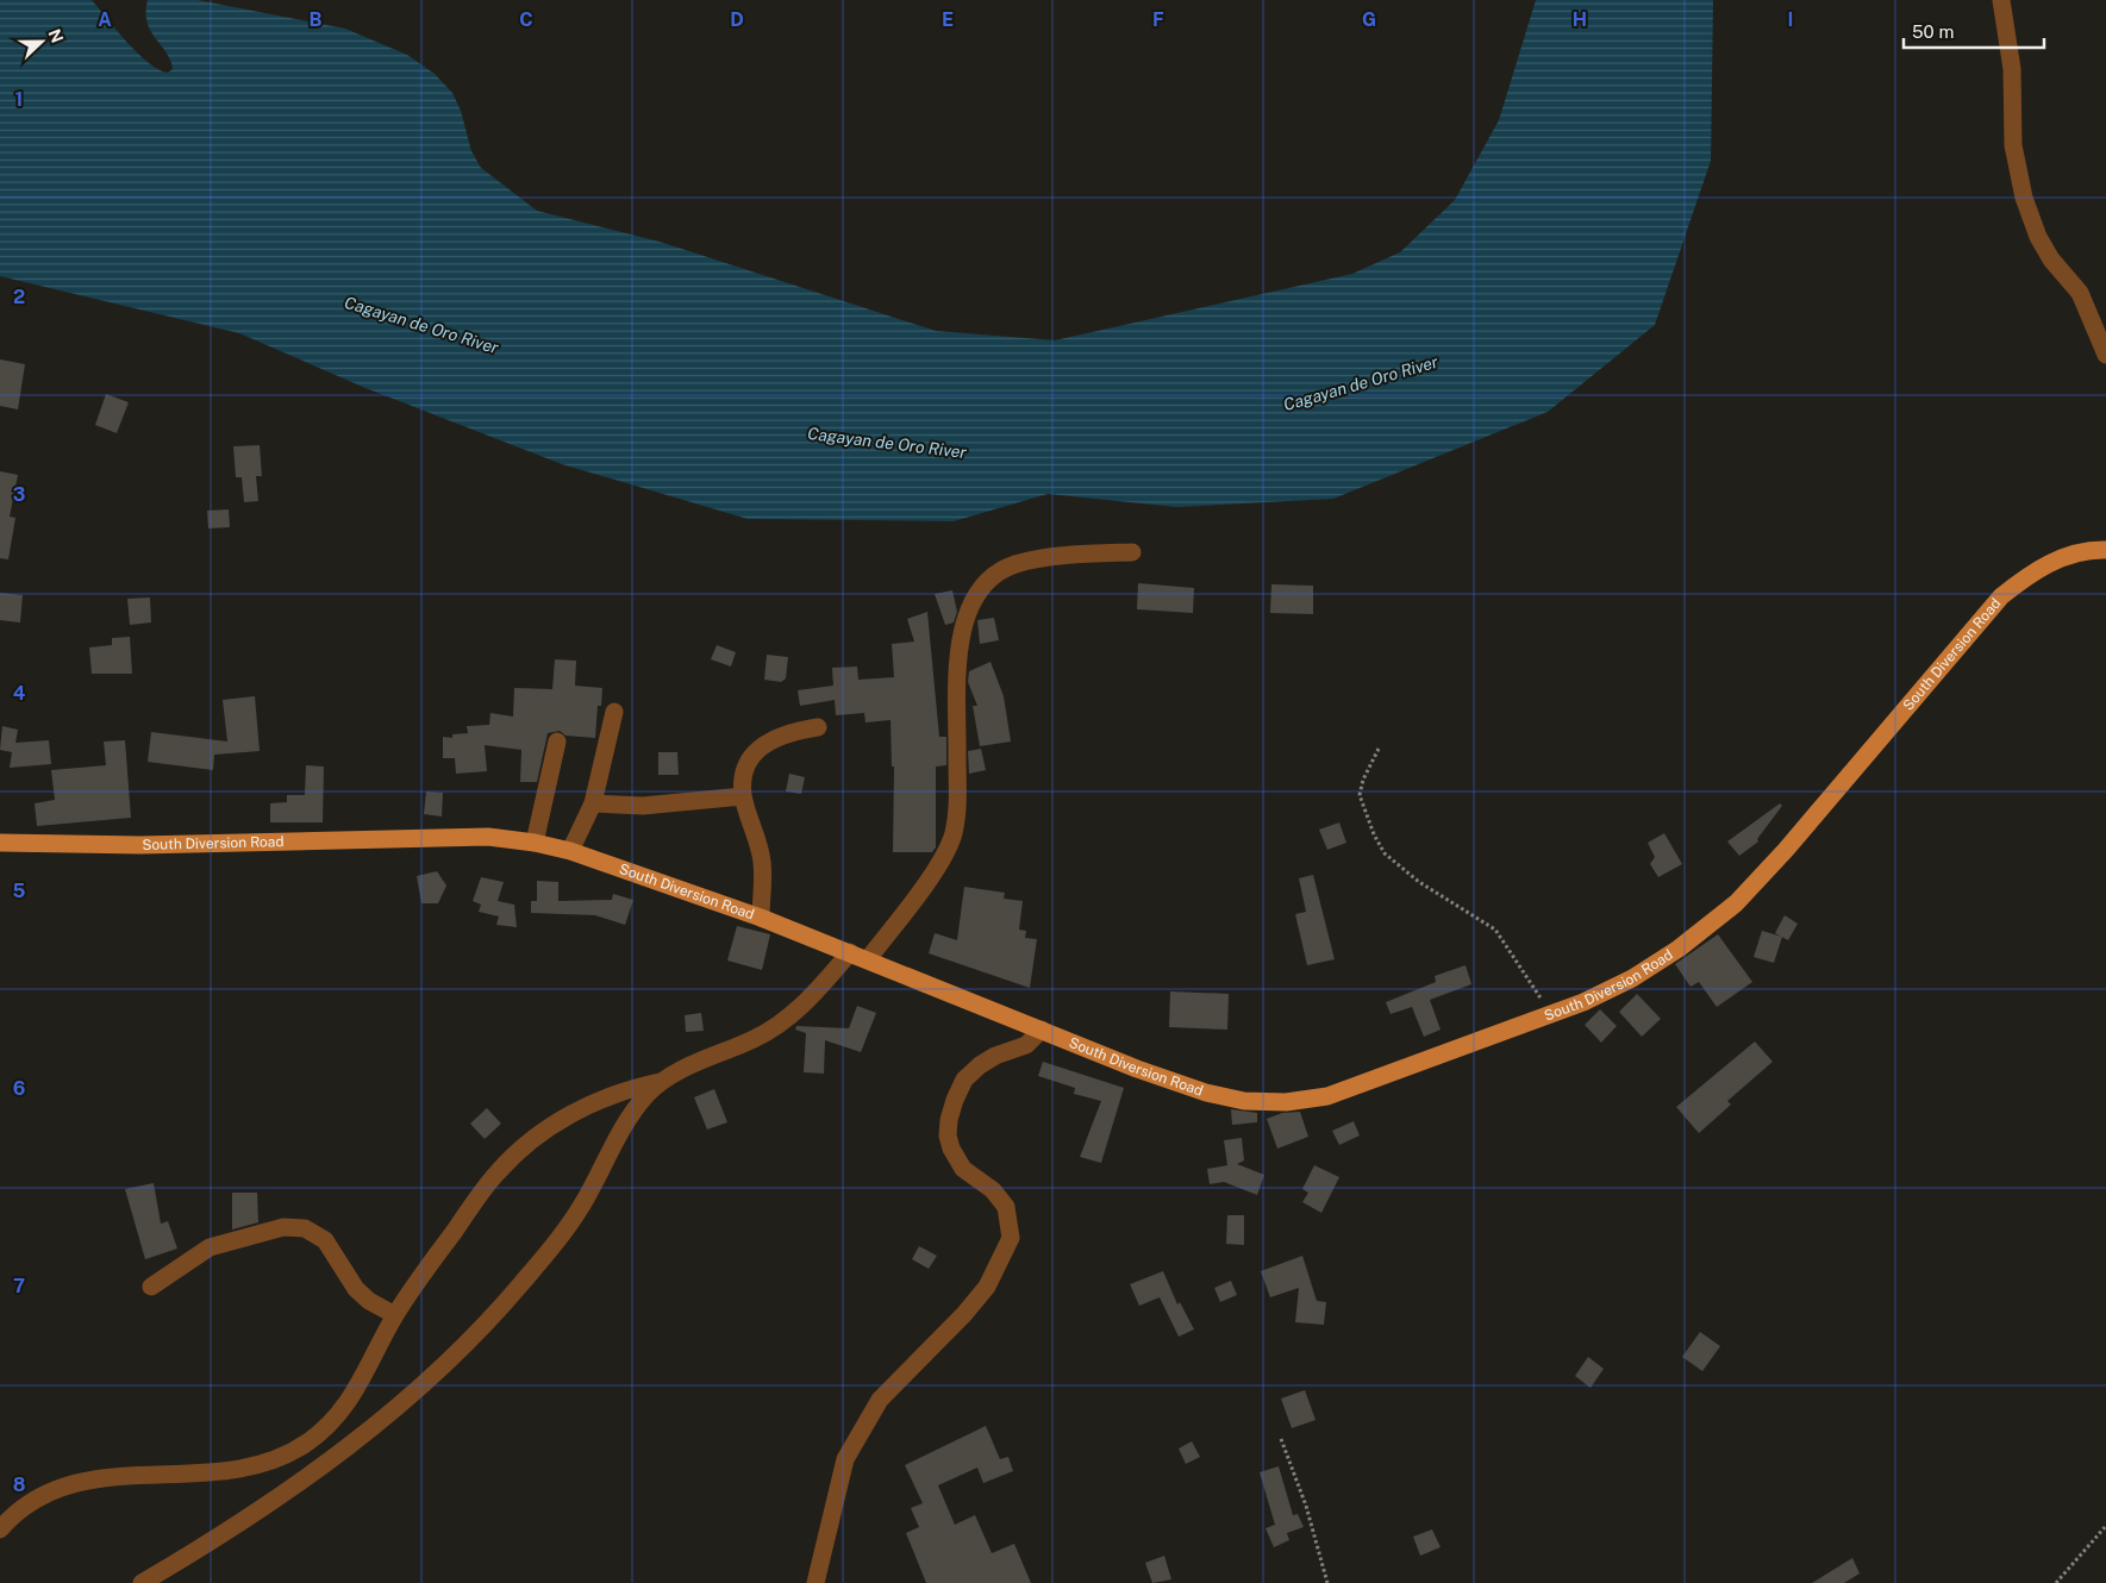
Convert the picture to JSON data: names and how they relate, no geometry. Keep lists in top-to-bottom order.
{
  "streets": {
    "main road": ["South Diversion Road"]
  },
  "water": ["Cagayan de Oro River"],
  "scale_bar": "50 m",
  "north": "right",
  "grid": {
    "columns": [
      "A",
      "B",
      "C",
      "D",
      "E",
      "F",
      "G",
      "H",
      "I"
    ],
    "rows": [
      "1",
      "2",
      "3",
      "4",
      "5",
      "6",
      "7",
      "8"
    ]
  }
}
